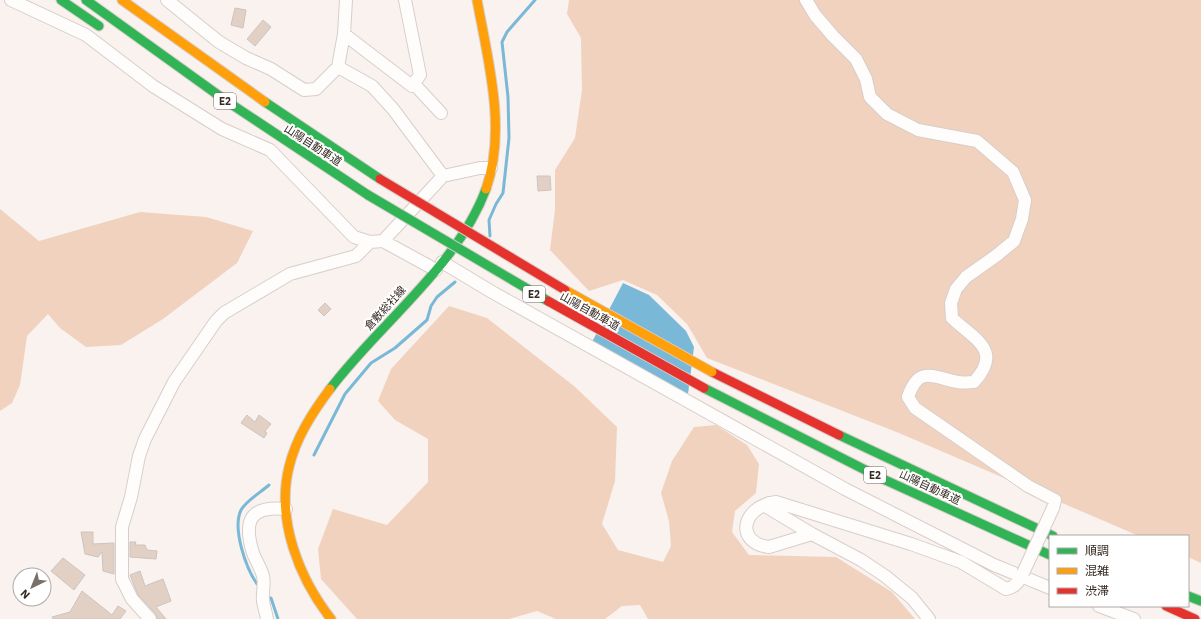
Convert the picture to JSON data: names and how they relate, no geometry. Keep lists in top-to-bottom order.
{
  "streets": {
    "main road": ["E2", "山陽自動車道", "倉敷総社線"]
  },
  "legend": ["順調", "混雑", "渋滞"],
  "north": "bottom left"
}
